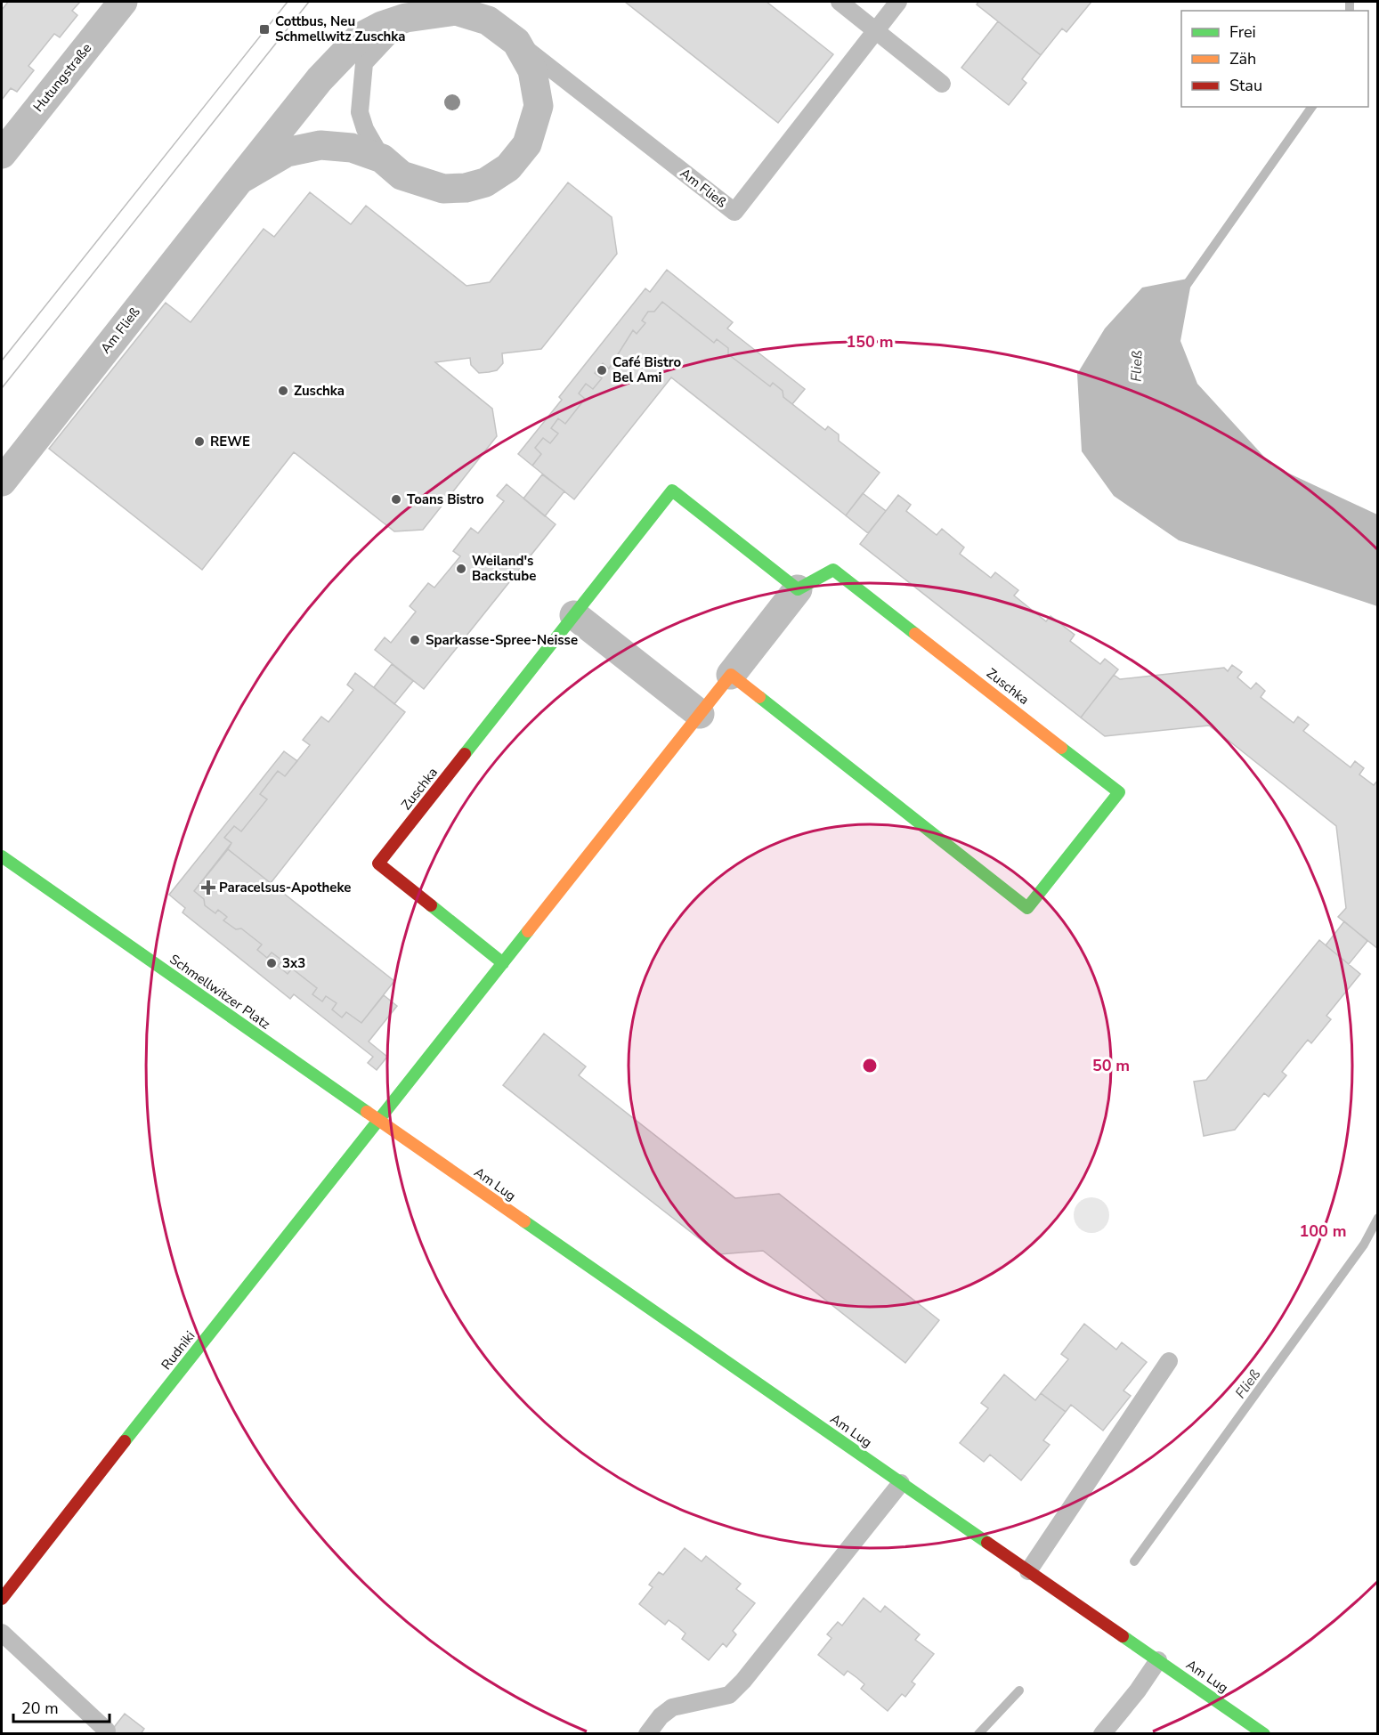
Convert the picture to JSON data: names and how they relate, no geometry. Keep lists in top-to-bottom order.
{
  "streets": {
    "street": [
      "Hutungstraße",
      "Am Fließ",
      "Zuschka",
      "Schmellwitzer Platz",
      "Am Lug",
      "Rudniki"
    ]
  },
  "crossings": [
    ["Schmellwitzer Platz", "Am Lug"],
    ["Schmellwitzer Platz", "Rudniki"]
  ],
  "water": ["Fließ"],
  "places": {
    "transit": ["Cottbus, Neu Schmellwitz Zuschka"],
    "other": [
      "Café Bistro Bel Ami",
      "Zuschka",
      "REWE",
      "Toans Bistro",
      "Weiland's Backstube",
      "Sparkasse-Spree-Neisse",
      "3x3"
    ],
    "health": ["Paracelsus-Apotheke"]
  },
  "legend": ["Frei", "Zäh", "Stau"],
  "scale_bar": "20 m",
  "rings": ["150 m", "50 m", "100 m"]
}
